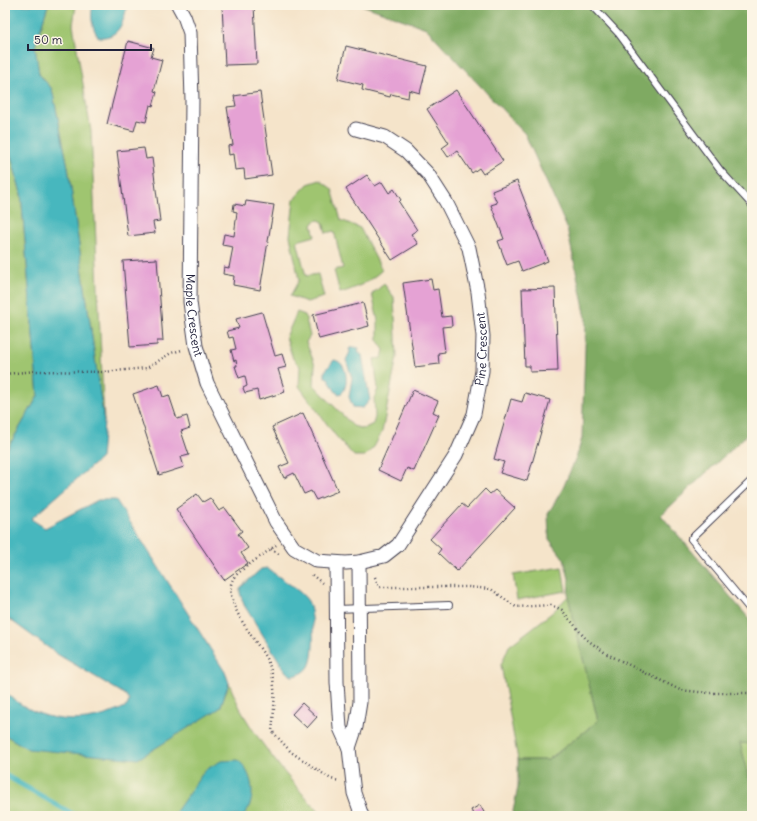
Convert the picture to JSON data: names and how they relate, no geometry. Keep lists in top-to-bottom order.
{
  "streets": {
    "street": ["Maple Crescent", "Pine Crescent"]
  },
  "crossings": [
    ["Maple Crescent", "Pine Crescent"]
  ],
  "scale_bar": "50 m"
}
